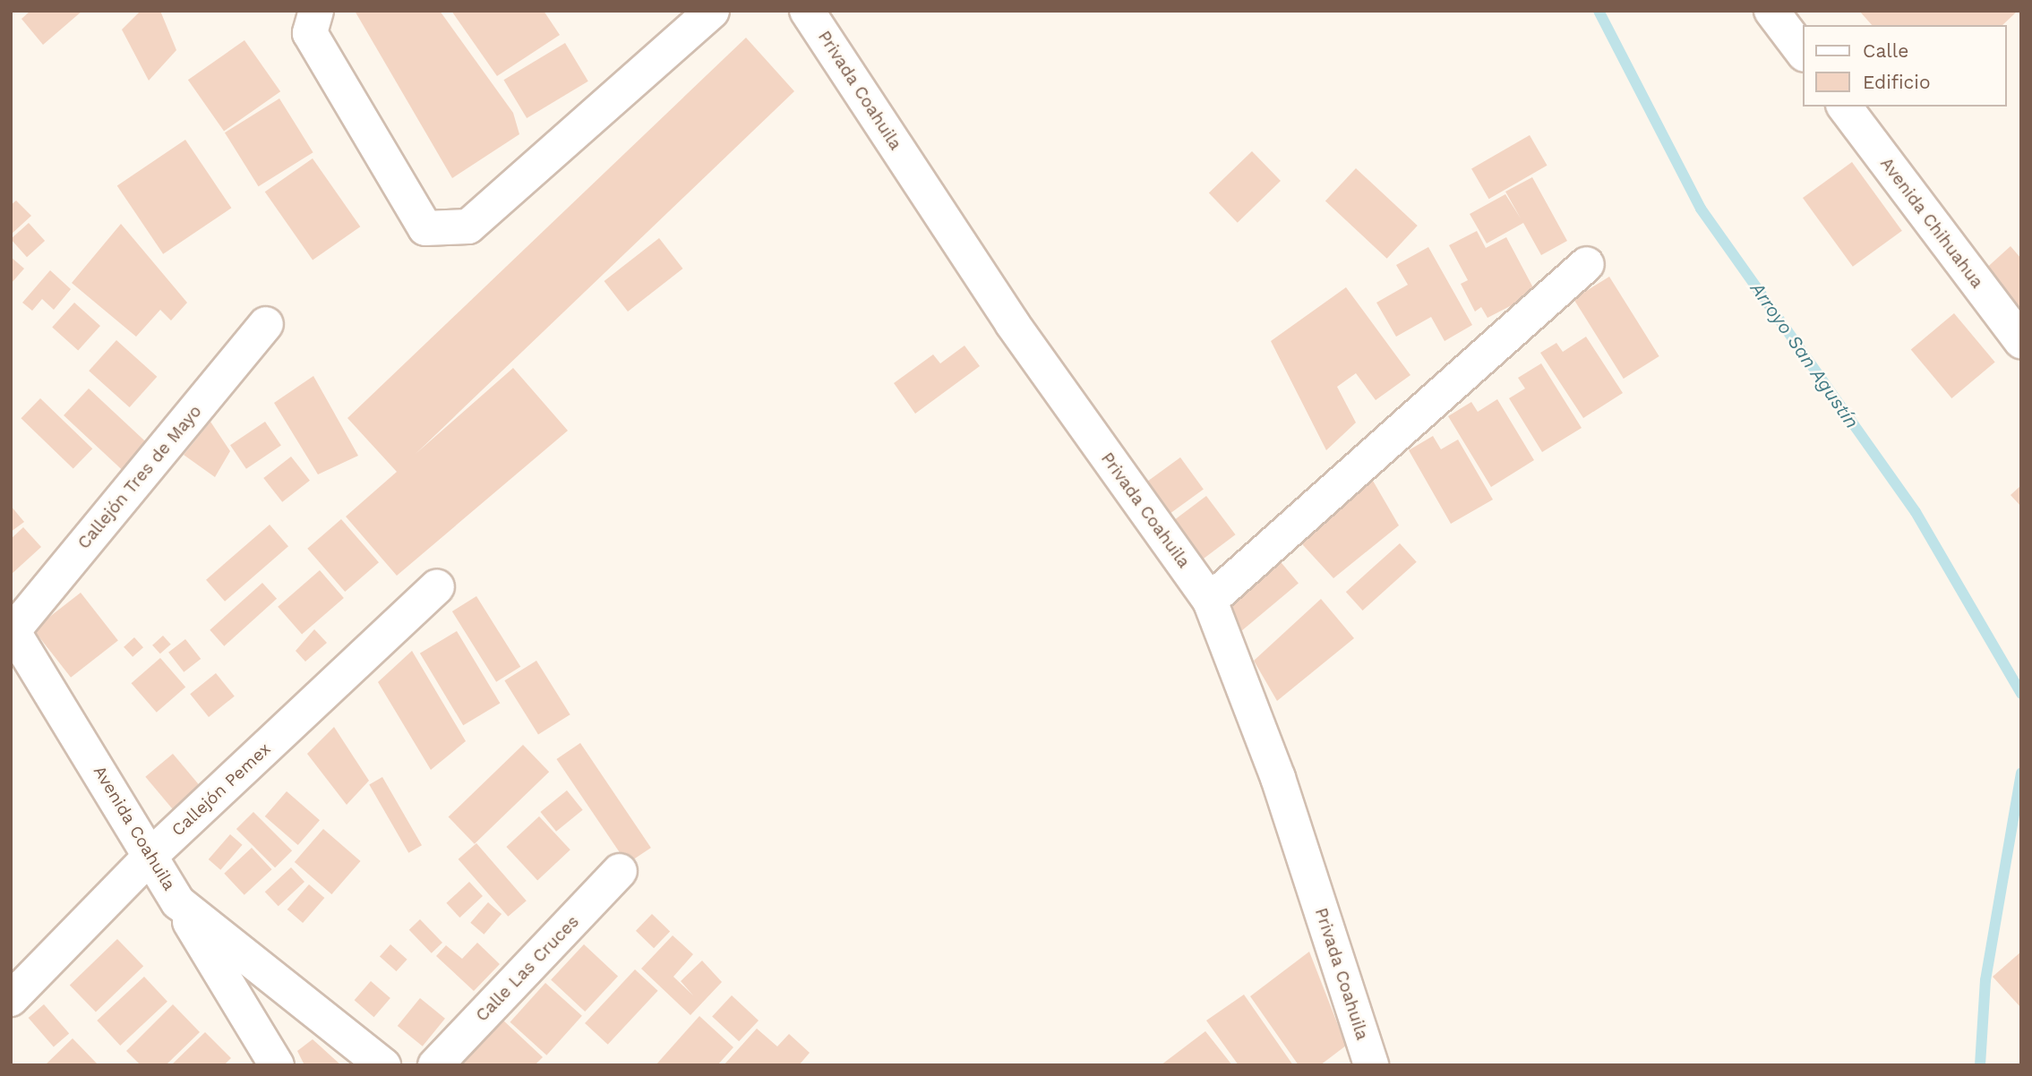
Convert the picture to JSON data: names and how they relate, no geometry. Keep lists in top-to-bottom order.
{
  "streets": {
    "street": [
      "Privada Coahuila",
      "Avenida Chihuahua",
      "Callejón Tres de Mayo",
      "Callejón Pemex",
      "Avenida Coahuila",
      "Calle Las Cruces"
    ]
  },
  "crossings": [
    ["Callejón Tres de Mayo", "Avenida Coahuila"],
    ["Callejón Pemex", "Avenida Coahuila"]
  ],
  "water": ["Arroyo San Agustín"],
  "legend": ["Calle", "Edificio"]
}
